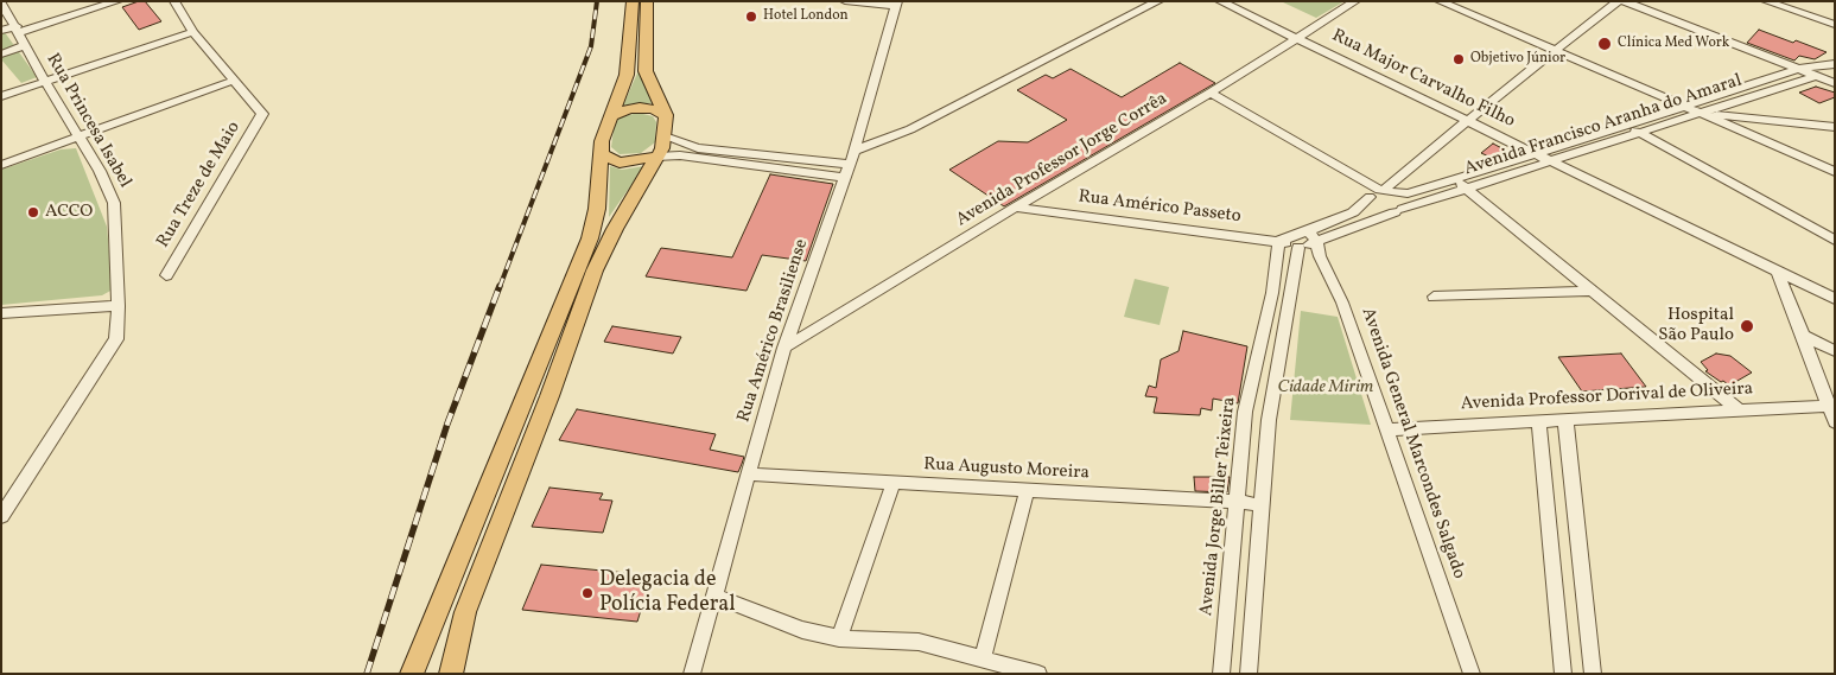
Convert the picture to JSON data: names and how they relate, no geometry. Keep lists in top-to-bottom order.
{
  "streets": {
    "street": [
      "Rua Major Carvalho Filho",
      "Rua Princesa Isabel",
      "Avenida Francisco Aranha do Amaral",
      "Avenida Professor Jorge Corrêa",
      "Rua Treze de Maio",
      "Rua Américo Passeto",
      "Rua Américo Brasiliense",
      "Avenida Professor Dorival de Oliveira",
      "Avenida General Marcondes Salgado",
      "Rua Augusto Moreira",
      "Avenida Jorge Biller Teixeira"
    ]
  },
  "crossings": [
    ["Rua Major Carvalho Filho", "Avenida Francisco Aranha do Amaral"],
    ["Rua Major Carvalho Filho", "Avenida Professor Jorge Corrêa"],
    ["Avenida Francisco Aranha do Amaral", "Rua Américo Passeto"],
    ["Avenida Francisco Aranha do Amaral", "Avenida General Marcondes Salgado"],
    ["Avenida Francisco Aranha do Amaral", "Avenida Jorge Biller Teixeira"],
    ["Avenida Professor Jorge Corrêa", "Rua Américo Passeto"],
    ["Avenida Professor Jorge Corrêa", "Rua Américo Brasiliense"],
    ["Rua Américo Passeto", "Avenida Jorge Biller Teixeira"],
    ["Rua Américo Brasiliense", "Rua Augusto Moreira"],
    ["Avenida Professor Dorival de Oliveira", "Avenida General Marcondes Salgado"],
    ["Rua Augusto Moreira", "Avenida Jorge Biller Teixeira"]
  ],
  "parks": ["Cidade Mirim"],
  "places": [
    "Hotel London",
    "Clínica Med Work",
    "Objetivo Júnior",
    "ACCO",
    "Hospital São Paulo",
    "Delegacia de Polícia Federal"
  ]
}
